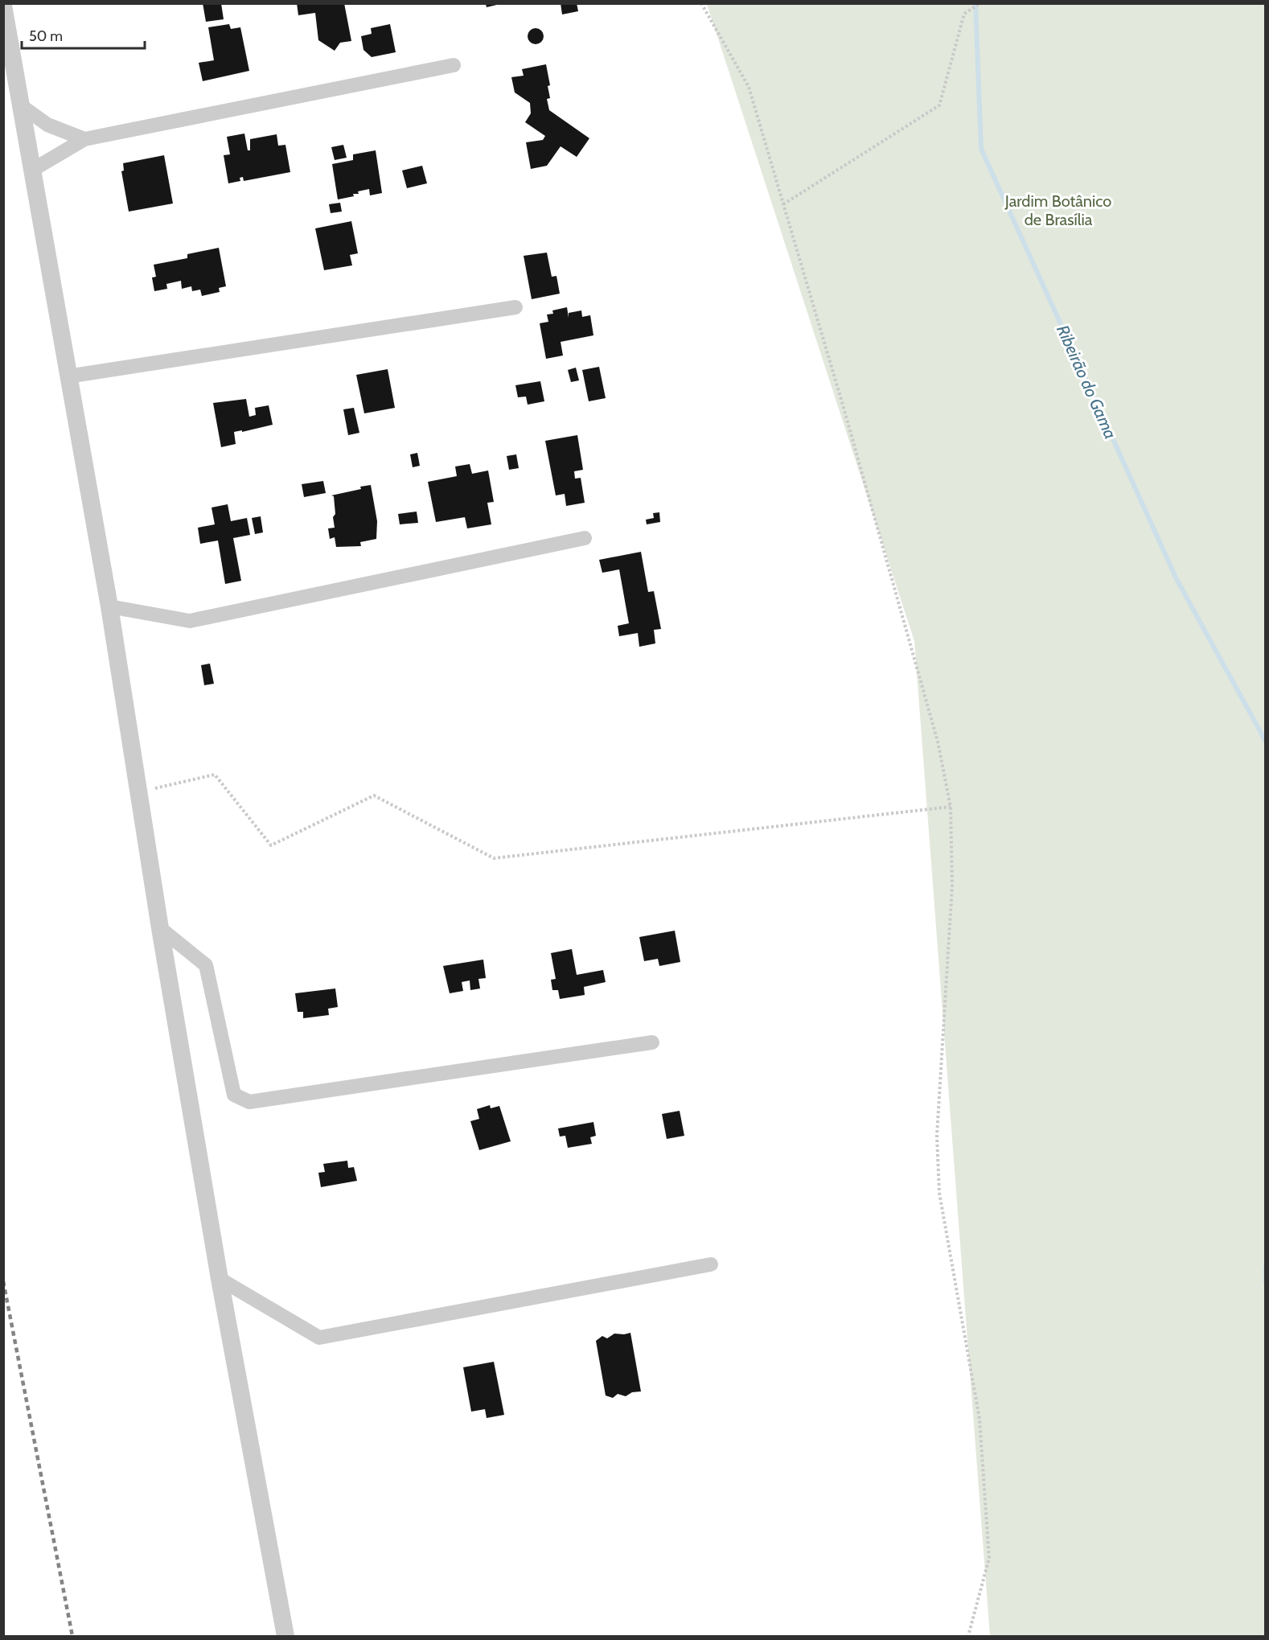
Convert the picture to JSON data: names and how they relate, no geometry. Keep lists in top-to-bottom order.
{
  "water": ["Ribeirão do Gama"],
  "parks": ["Jardim Botânico de Brasília"],
  "scale_bar": "50 m"
}
